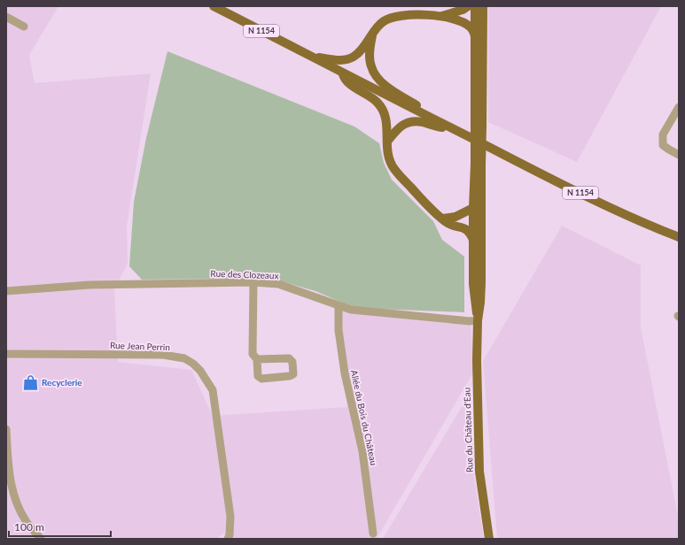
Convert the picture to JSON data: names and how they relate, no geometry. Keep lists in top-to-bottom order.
{
  "streets": {
    "main road": ["N 1154", "Rue du Château d'Eau"],
    "street": ["Rue des Clozeaux", "Rue Jean Perrin", "Allée du Bois du Château"]
  },
  "crossings": [
    ["Rue des Clozeaux", "Allée du Bois du Château"],
    ["Rue des Clozeaux", "Rue du Château d'Eau"]
  ],
  "places": {
    "shop": ["Recyclerie"]
  },
  "scale_bar": "100 m"
}
